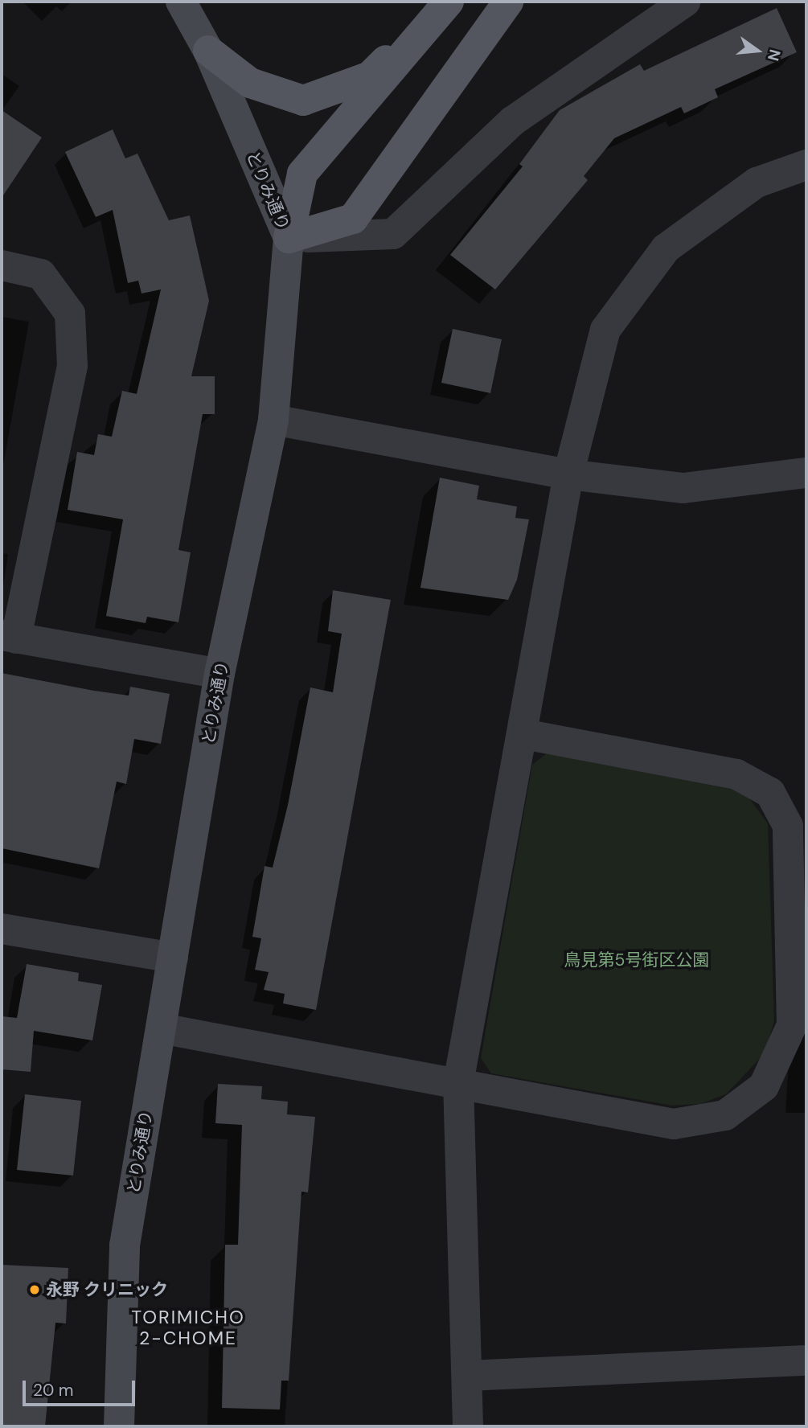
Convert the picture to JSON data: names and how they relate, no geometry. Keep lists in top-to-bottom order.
{
  "streets": {
    "street": ["とりみ通り"]
  },
  "districts": ["TORIMICHO 2-CHOME"],
  "parks": ["鳥見第5号街区公園"],
  "places": ["永野 クリニック"],
  "scale_bar": "20 m",
  "north": "right"
}
